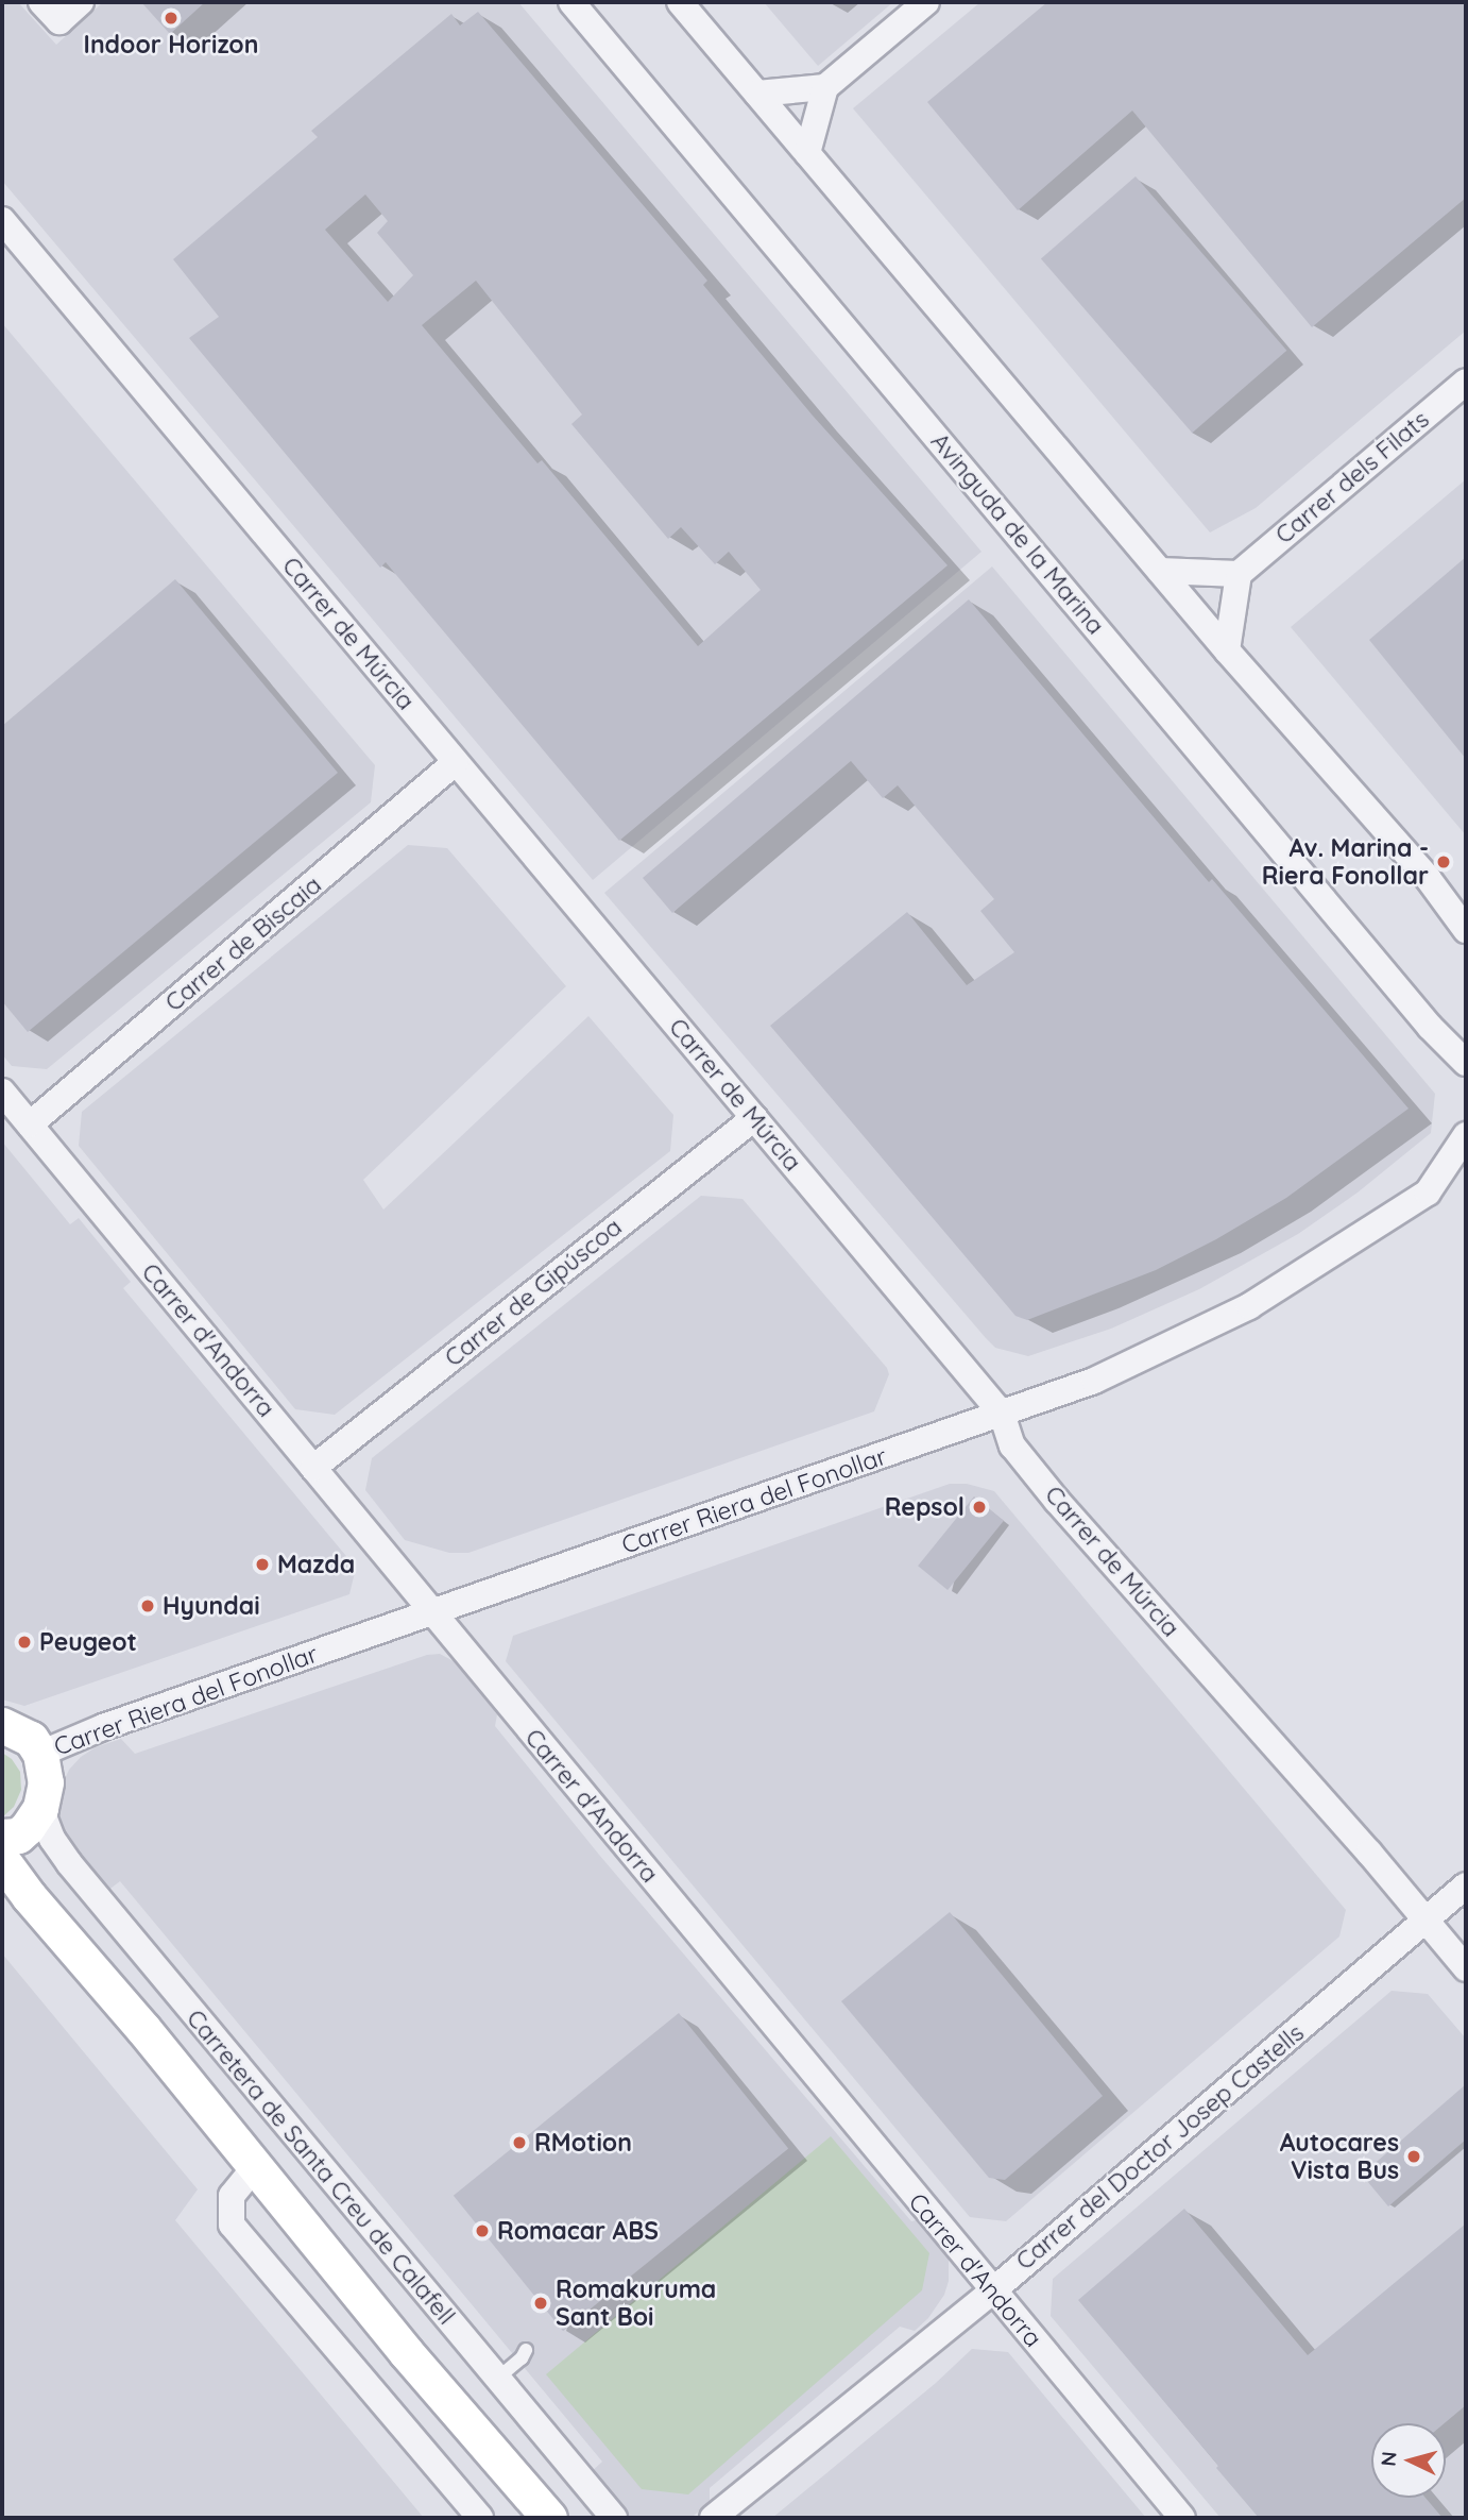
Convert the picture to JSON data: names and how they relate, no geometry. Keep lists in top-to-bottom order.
{
  "streets": {
    "street": [
      "Carrer dels Filats",
      "Avinguda de la Marina",
      "Carrer de Múrcia",
      "Carrer de Biscaia",
      "Carrer de Gipúscoa",
      "Carrer d'Andorra",
      "Carrer Riera del Fonollar",
      "Carrer del Doctor Josep Castells",
      "Carretera de Santa Creu de Calafell"
    ]
  },
  "crossings": [
    ["Carrer de Múrcia", "Carrer de Biscaia"],
    ["Carrer de Múrcia", "Carrer de Gipúscoa"],
    ["Carrer de Múrcia", "Carrer Riera del Fonollar"],
    ["Carrer de Múrcia", "Carrer del Doctor Josep Castells"],
    ["Carrer de Biscaia", "Carrer d'Andorra"],
    ["Carrer de Gipúscoa", "Carrer d'Andorra"],
    ["Carrer d'Andorra", "Carrer Riera del Fonollar"],
    ["Carrer d'Andorra", "Carrer del Doctor Josep Castells"]
  ],
  "places": [
    "Indoor Horizon",
    "Av. Marina - Riera Fonollar",
    "Repsol",
    "Mazda",
    "Hyundai",
    "Peugeot",
    "RMotion",
    "Autocares Vista Bus",
    "Romacar ABS",
    "Romakuruma Sant Boi"
  ],
  "north": "left"
}
